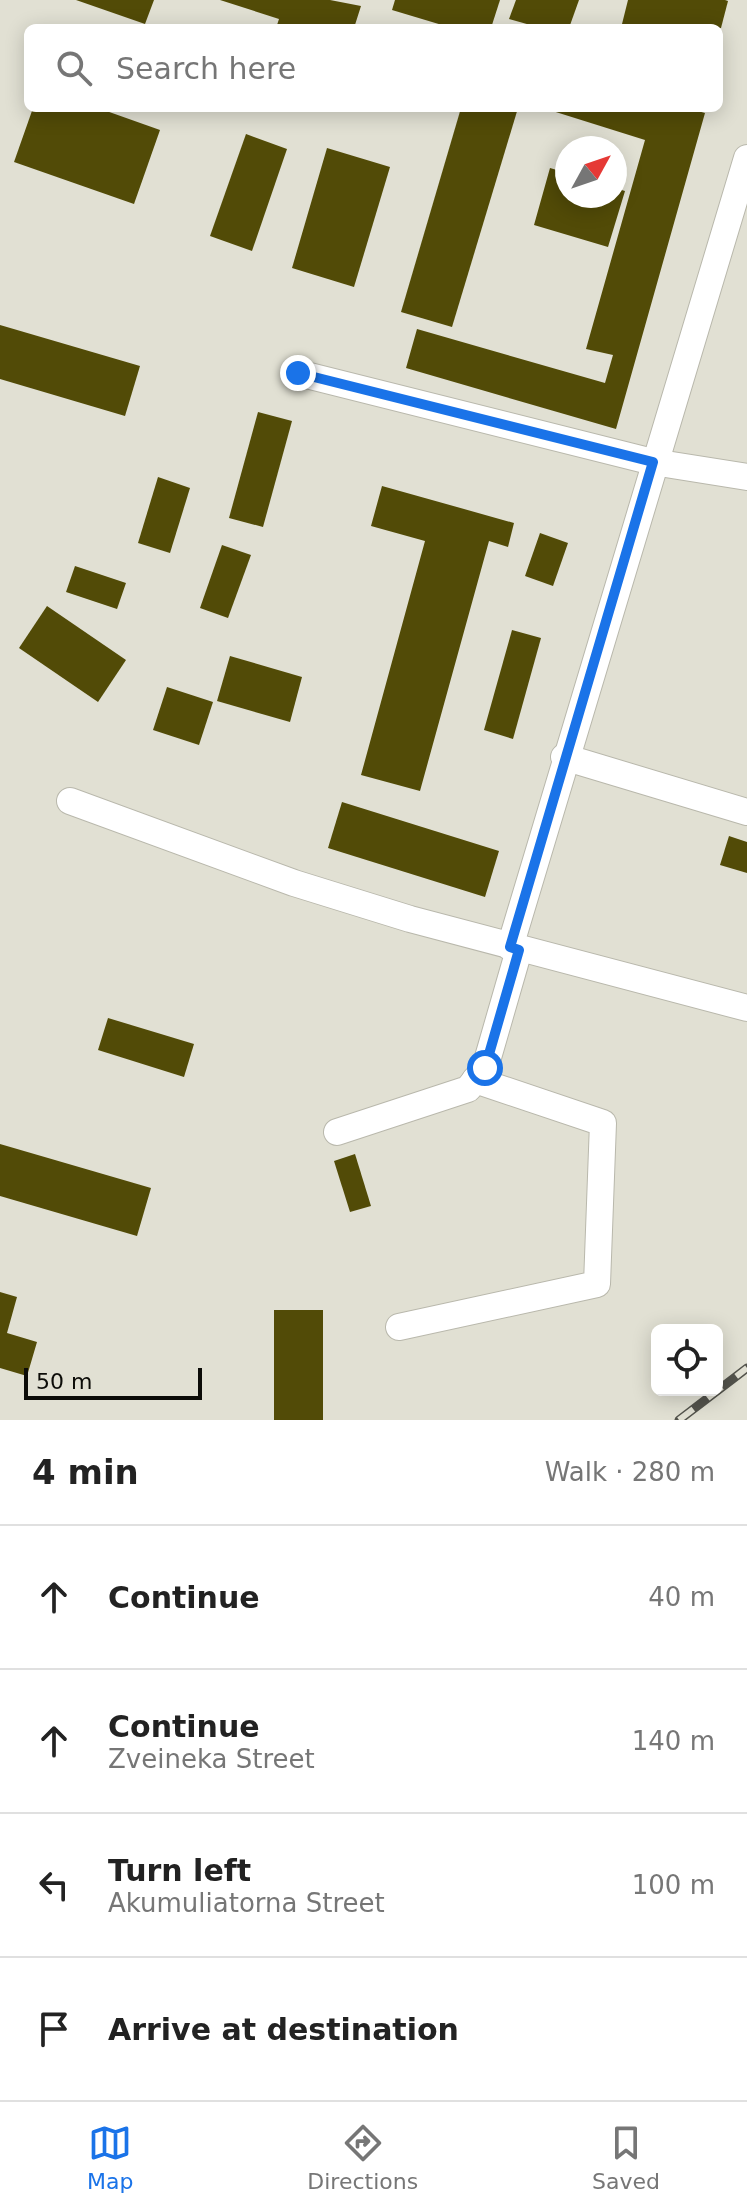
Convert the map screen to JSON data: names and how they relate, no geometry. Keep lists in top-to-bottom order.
{
  "scale_bar": "50 m",
  "north": "top right",
  "page": {
    "search": "Search here",
    "scale": "50 m",
    "heading": ["4 min", "Walk · 280 m"],
    "list": [
      ["Continue", "40 m"],
      ["Continue", "Zveineka Street", "140 m"],
      ["Turn left", "Akumuliatorna Street", "100 m"],
      "Arrive at destination"
    ],
    "nav": ["Map", "Directions", "Saved"]
  }
}
